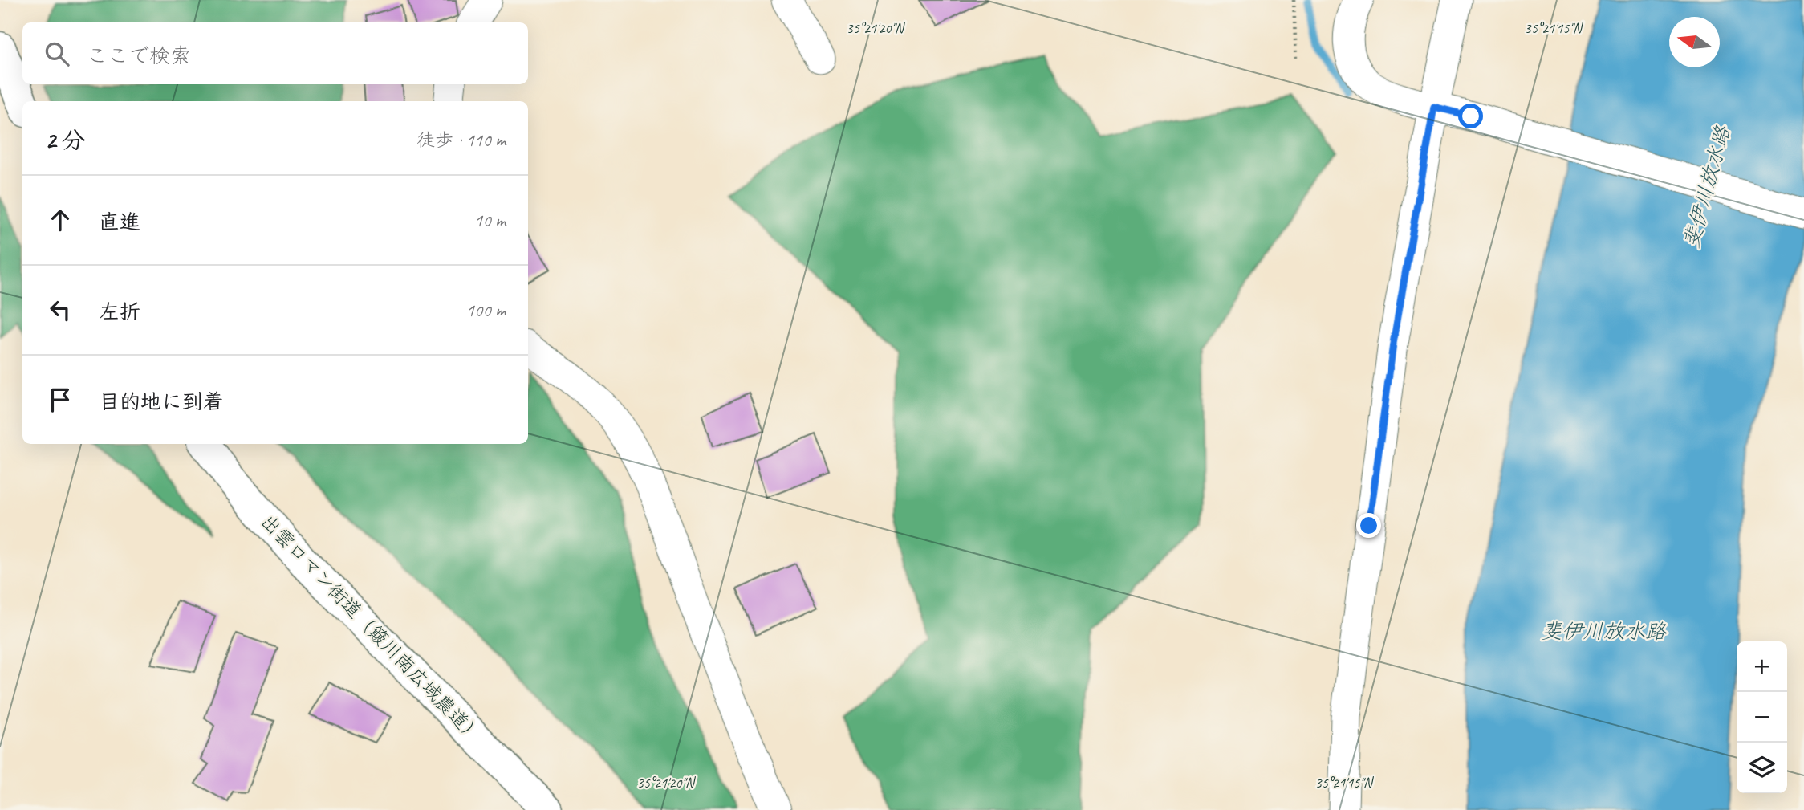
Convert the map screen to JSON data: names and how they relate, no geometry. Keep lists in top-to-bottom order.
{
  "streets": {
    "street": ["出雲ロマン街道（簸川南広域農道）"]
  },
  "water": ["斐伊川放水路"],
  "north": "left",
  "page": {
    "search": "ここで検索",
    "heading": ["2 分", "徒歩 · 110 m"],
    "list": [
      ["直進", "10 m"],
      ["左折", "100 m"],
      "目的地に到着"
    ],
    "map_buttons": ["+", "−"]
  },
  "coordinates": ["35°21'20\"N", "35°21'15\"N"]
}
